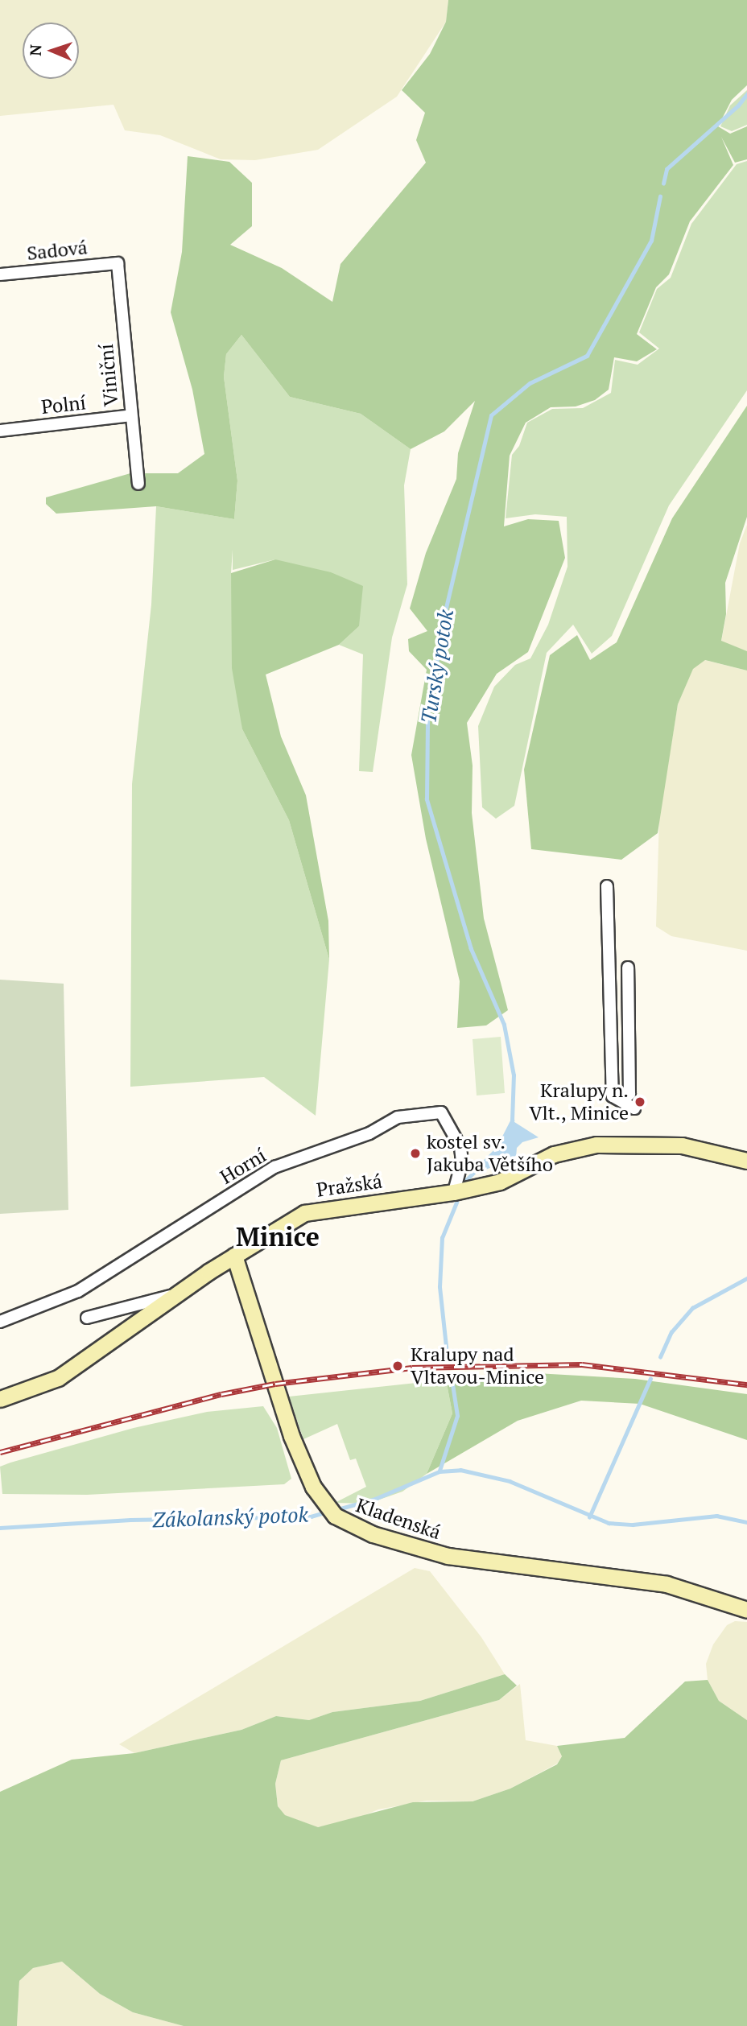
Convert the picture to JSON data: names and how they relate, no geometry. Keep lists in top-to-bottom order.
{
  "streets": {
    "main road": ["Pražská", "Kladenská"],
    "street": [
      "Sadová",
      "Viniční",
      "Polní",
      "Horní"
    ]
  },
  "crossings": [
    ["Sadová", "Viniční"],
    ["Viniční", "Polní"],
    ["Horní", "Pražská"],
    ["Pražská", "Kladenská"]
  ],
  "districts": ["Minice"],
  "water": ["Turský potok", "Zákolanský potok"],
  "places": ["Kralupy n. Vlt., Minice", "kostel sv. Jakuba Většího", "Kralupy nad Vltavou-Minice"],
  "north": "left"
}
